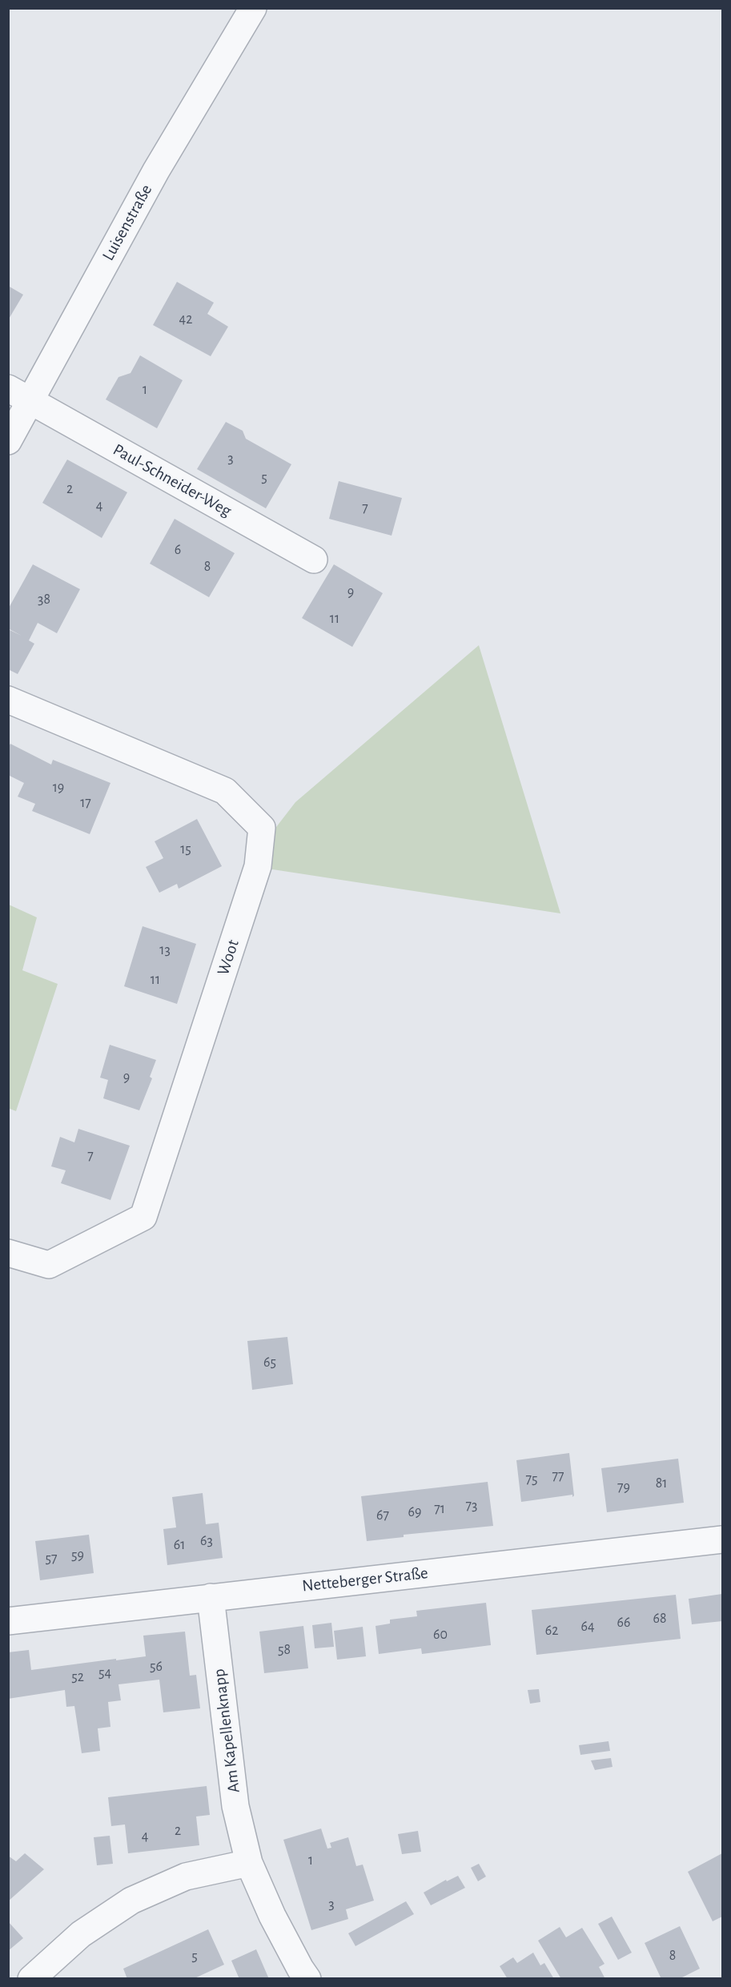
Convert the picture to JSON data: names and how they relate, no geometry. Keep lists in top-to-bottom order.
{
  "streets": {
    "street": [
      "Luisenstraße",
      "Paul-Schneider-Weg",
      "Woot",
      "Netteberger Straße",
      "Am Kapellenknapp"
    ]
  },
  "crossings": [
    ["Luisenstraße", "Paul-Schneider-Weg"],
    ["Netteberger Straße", "Am Kapellenknapp"]
  ],
  "house_numbers": [
    "42",
    "1",
    "3",
    "5",
    "2",
    "4",
    "7",
    "6",
    "8",
    "9",
    "38",
    "11",
    "19",
    "17",
    "15",
    "13",
    "11",
    "9",
    "7",
    "65",
    "77",
    "75",
    "81",
    "79",
    "73",
    "71",
    "69",
    "67",
    "63",
    "61",
    "59",
    "57",
    "68",
    "66",
    "64",
    "62",
    "60",
    "58",
    "56",
    "54",
    "52",
    "2",
    "4",
    "1",
    "3",
    "8",
    "5"
  ]
}
